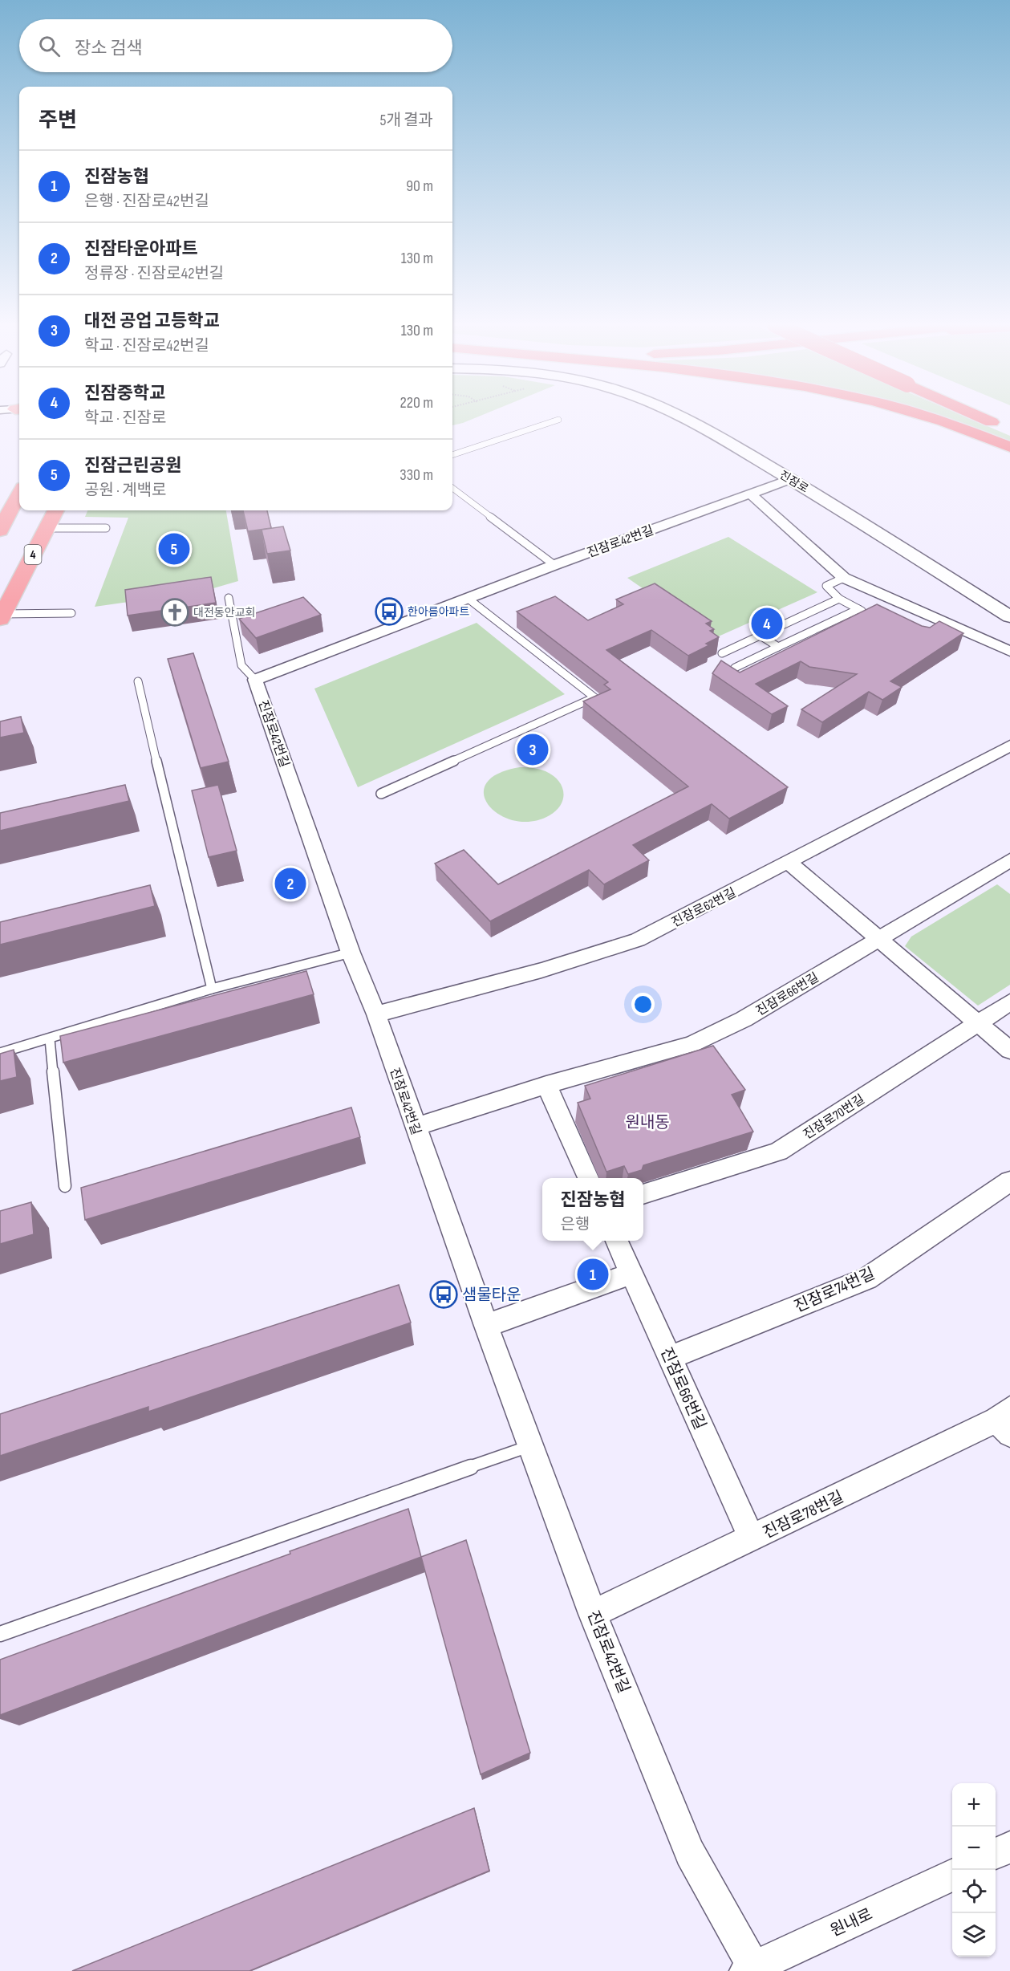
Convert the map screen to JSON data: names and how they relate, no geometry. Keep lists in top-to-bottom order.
{
  "streets": {
    "main road": ["4"],
    "street": [
      "진잠로",
      "진잠로42번길",
      "진잠로62번길",
      "진잠로66번길",
      "진잠로70번길",
      "진잠로74번길",
      "진잠로78번길",
      "원내로"
    ]
  },
  "crossings": [
    ["진잠로", "진잠로42번길"],
    ["진잠로42번길", "진잠로62번길"],
    ["진잠로42번길", "진잠로66번길"],
    ["진잠로42번길", "진잠로78번길"],
    ["진잠로42번길", "원내로"],
    ["진잠로66번길", "진잠로74번길"],
    ["진잠로66번길", "진잠로78번길"]
  ],
  "districts": ["원내동"],
  "places": {
    "bus stop": ["한아름아파트", "샘물타운"],
    "church": ["대전동안교회"]
  },
  "page": {
    "search": "장소 검색",
    "heading": ["주변", "5개 결과"],
    "list": [
      {
        "mark": "1",
        "name": "진잠농협",
        "note": "은행 · 진잠로42번길",
        "value": "90 m"
      },
      {
        "mark": "2",
        "name": "진잠타운아파트",
        "note": "정류장 · 진잠로42번길",
        "value": "130 m"
      },
      {
        "mark": "3",
        "name": "대전 공업 고등학교",
        "note": "학교 · 진잠로42번길",
        "value": "130 m"
      },
      {
        "mark": "4",
        "name": "진잠중학교",
        "note": "학교 · 진잠로",
        "value": "220 m"
      },
      {
        "mark": "5",
        "name": "진잠근린공원",
        "note": "공원 · 계백로",
        "value": "330 m"
      }
    ],
    "pins": [
      "5",
      "4",
      "3",
      "2",
      "1"
    ],
    "popup": ["진잠농협", "은행"],
    "map_buttons": ["+", "−"]
  }
}
